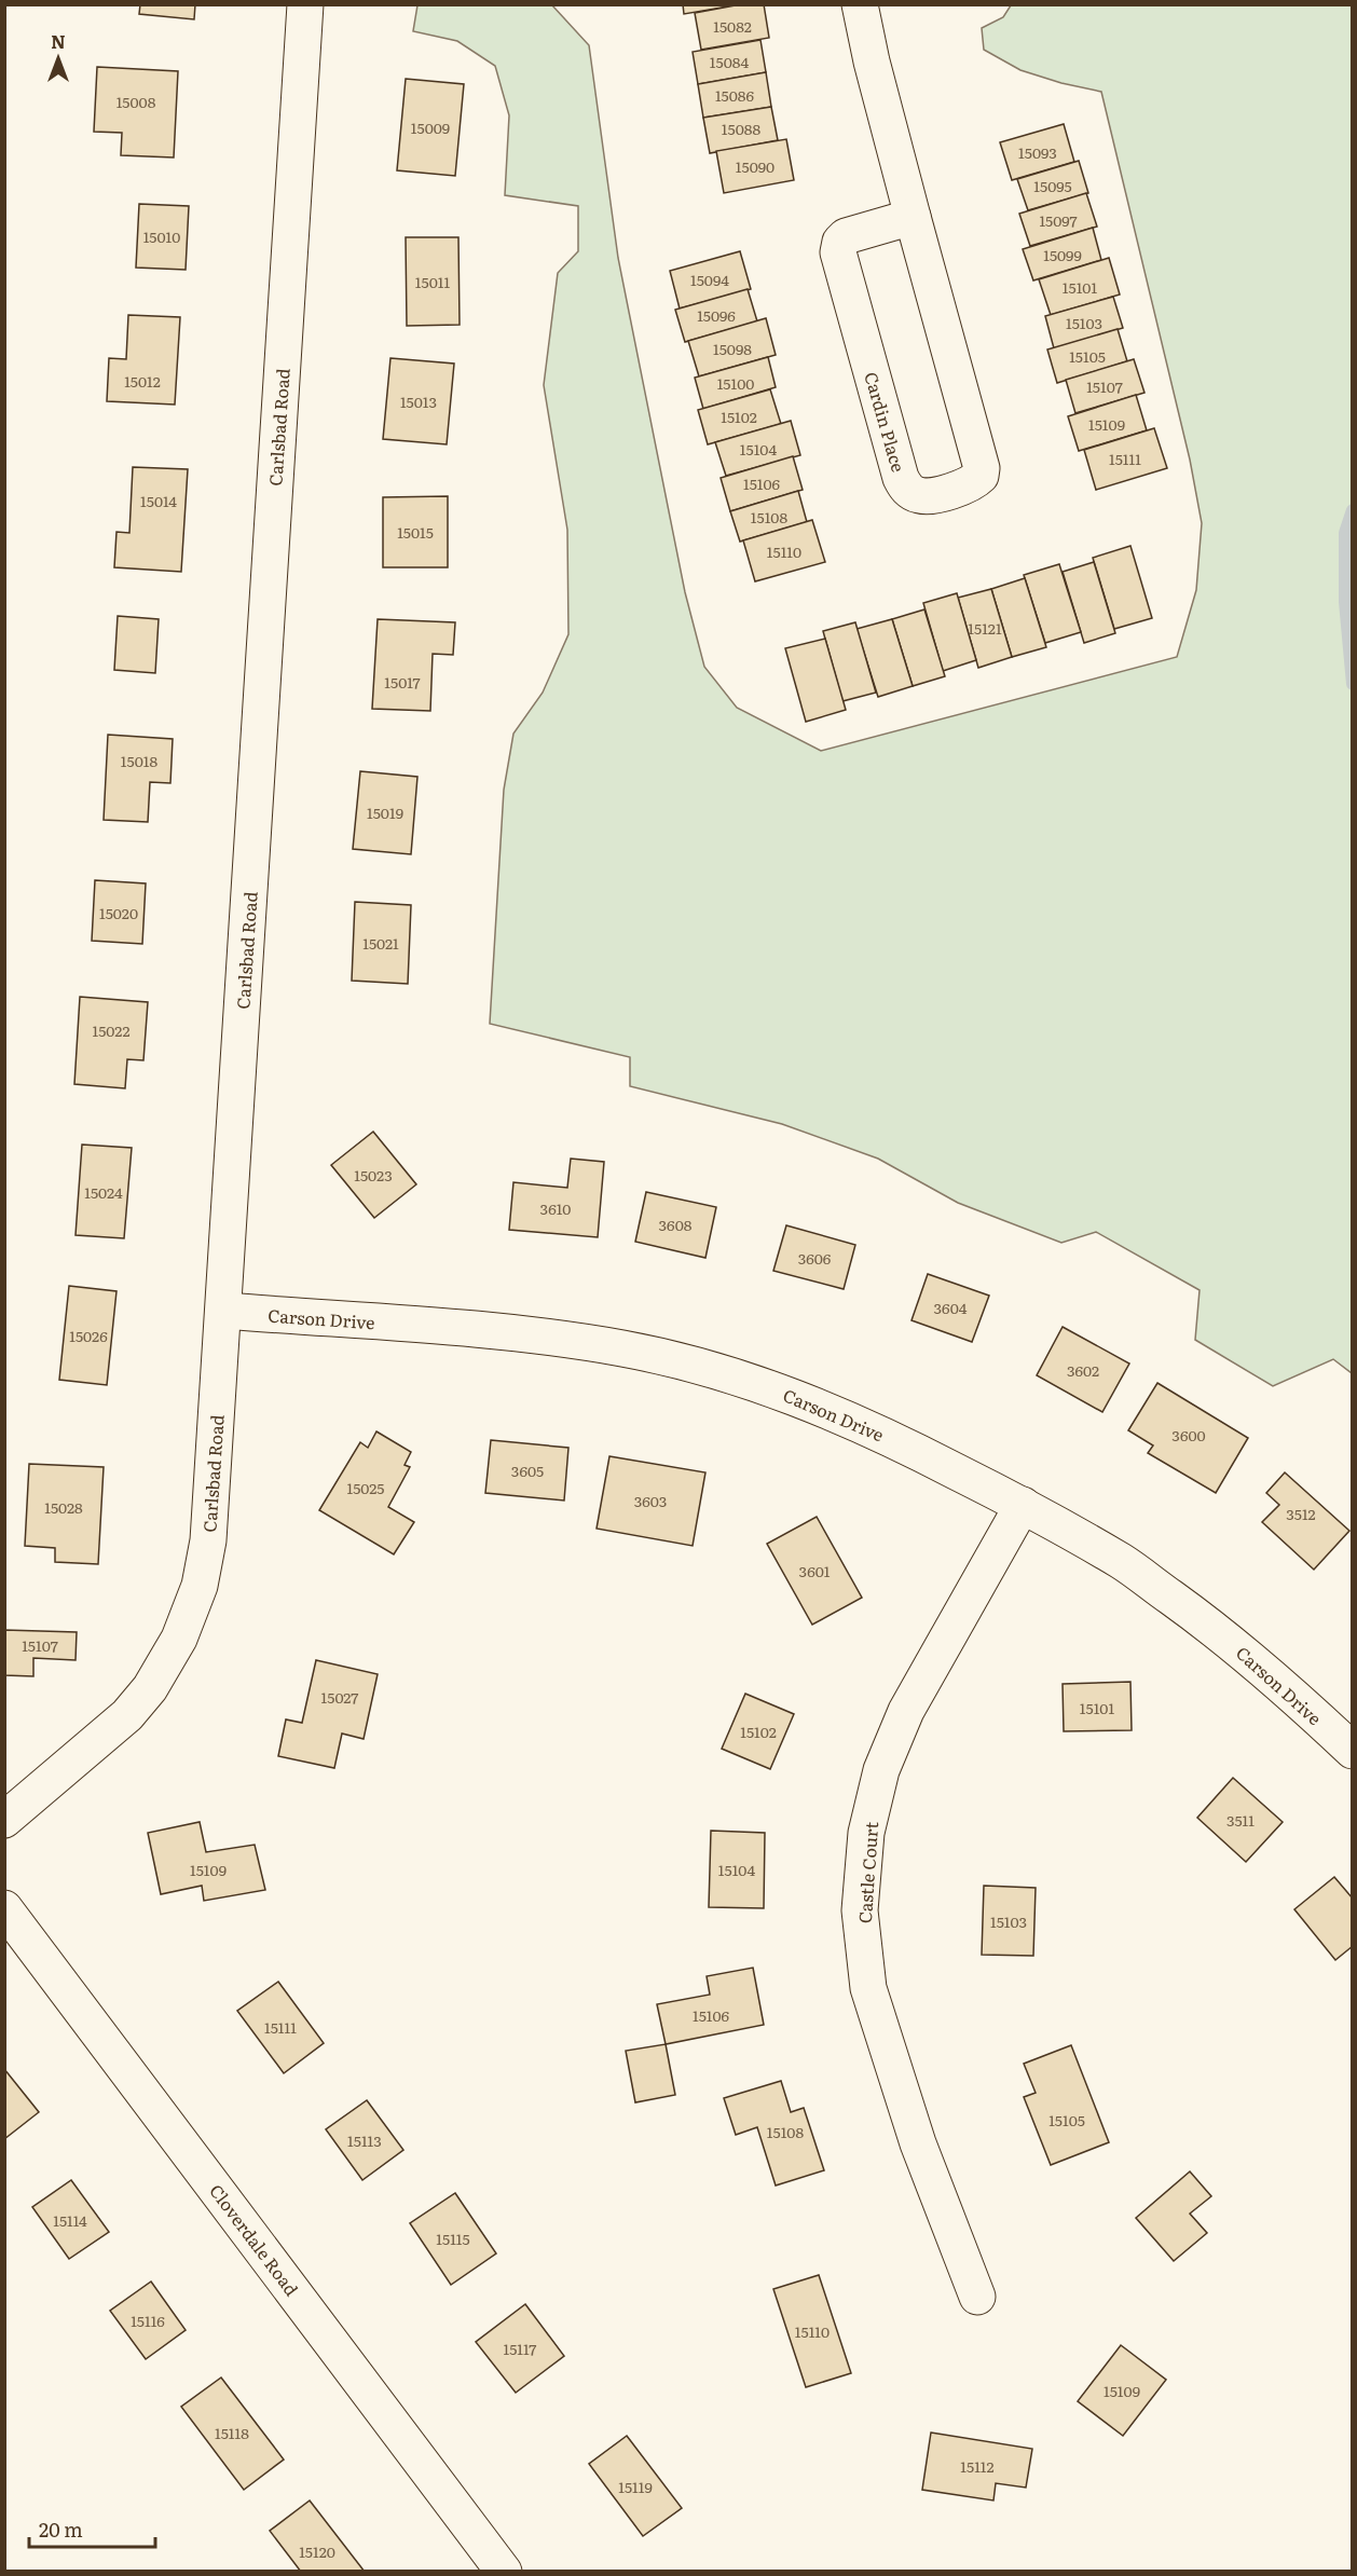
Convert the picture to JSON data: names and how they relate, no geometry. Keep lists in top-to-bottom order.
{
  "streets": {
    "street": [
      "Cardin Place",
      "Carlsbad Road",
      "Carson Drive",
      "Castle Court",
      "Cloverdale Road"
    ]
  },
  "crossings": [
    ["Carlsbad Road", "Carson Drive"],
    ["Carson Drive", "Castle Court"]
  ],
  "house_numbers": [
    "15082",
    "15084",
    "15086",
    "15008",
    "15009",
    "15088",
    "15093",
    "15090",
    "15095",
    "15097",
    "15010",
    "15099",
    "15094",
    "15011",
    "15101",
    "15096",
    "15103",
    "15098",
    "15105",
    "15012",
    "15100",
    "15107",
    "15013",
    "15102",
    "15109",
    "15104",
    "15111",
    "15106",
    "15014",
    "15108",
    "15015",
    "15110",
    "15121",
    "15017",
    "15018",
    "15019",
    "15020",
    "15021",
    "15022",
    "15023",
    "15024",
    "3610",
    "3608",
    "3606",
    "3604",
    "15026",
    "3602",
    "3600",
    "3605",
    "15025",
    "3603",
    "15028",
    "3512",
    "3601",
    "15107",
    "15027",
    "15101",
    "15102",
    "3511",
    "15109",
    "15104",
    "15103",
    "15106",
    "15111",
    "15105",
    "15108",
    "15113",
    "15114",
    "15115",
    "15116",
    "15110",
    "15117",
    "15109",
    "15118",
    "15112",
    "15119",
    "15120"
  ],
  "scale_bar": "20 m",
  "north": "top"
}
